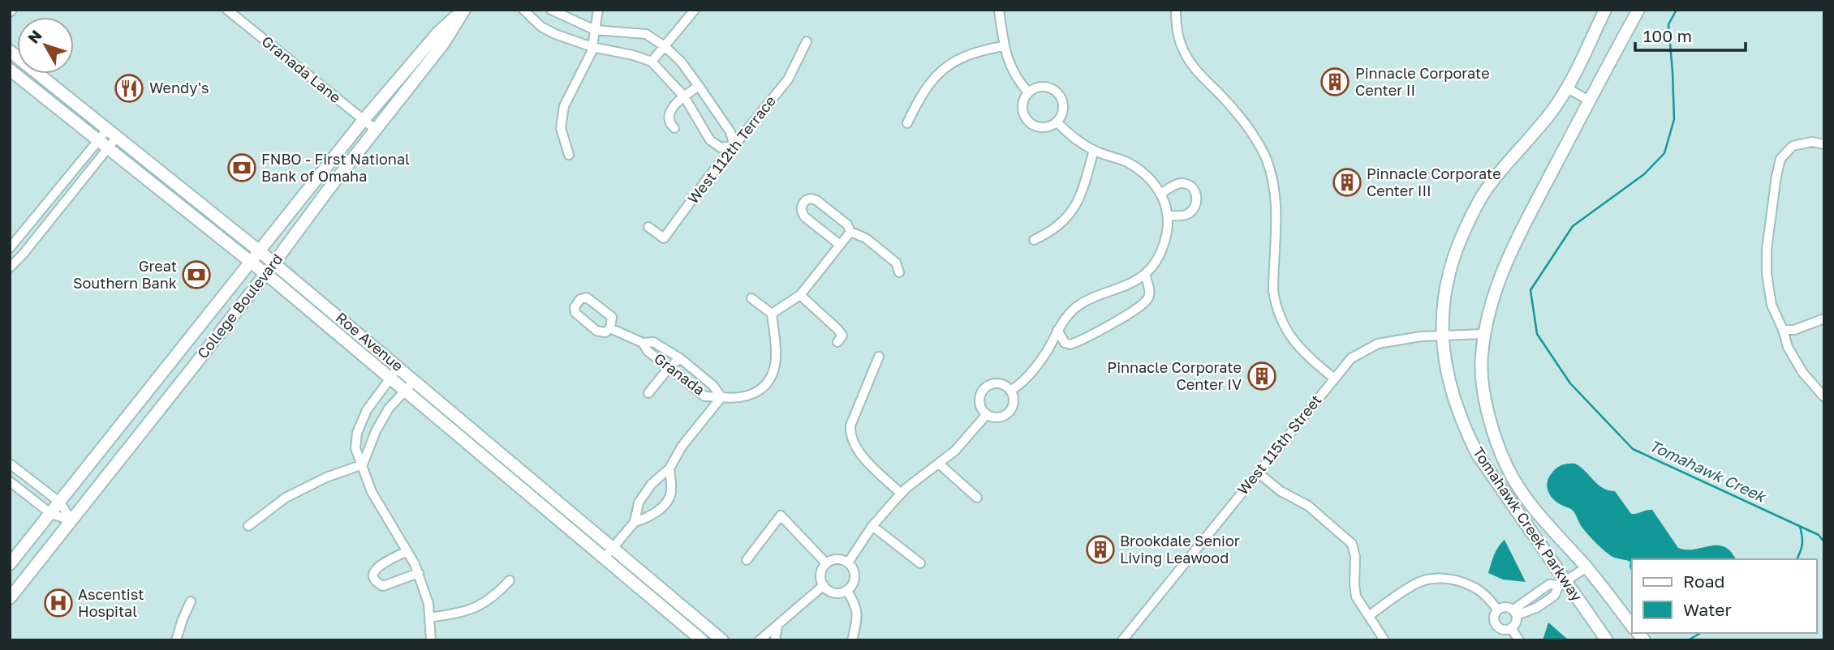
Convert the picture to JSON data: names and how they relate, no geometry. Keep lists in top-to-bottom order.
{
  "streets": {
    "main road": ["College Boulevard", "Roe Avenue", "Tomahawk Creek Parkway"],
    "street": [
      "Granada Lane",
      "West 112th Terrace",
      "Granada",
      "West 115th Street"
    ]
  },
  "crossings": [
    ["Granada Lane", "College Boulevard"],
    ["College Boulevard", "Roe Avenue"],
    ["West 115th Street", "Tomahawk Creek Parkway"]
  ],
  "water": ["Tomahawk Creek"],
  "places": {
    "building": [
      "Pinnacle Corporate Center II",
      "Pinnacle Corporate Center III",
      "Pinnacle Corporate Center IV",
      "Brookdale Senior Living Leawood"
    ],
    "restaurant": ["Wendy's"],
    "bank": ["FNBO - First National Bank of Omaha", "Great Southern Bank"],
    "hospital": ["Ascentist Hospital"]
  },
  "legend": ["Road", "Water"],
  "scale_bar": "100 m",
  "north": "top left"
}
